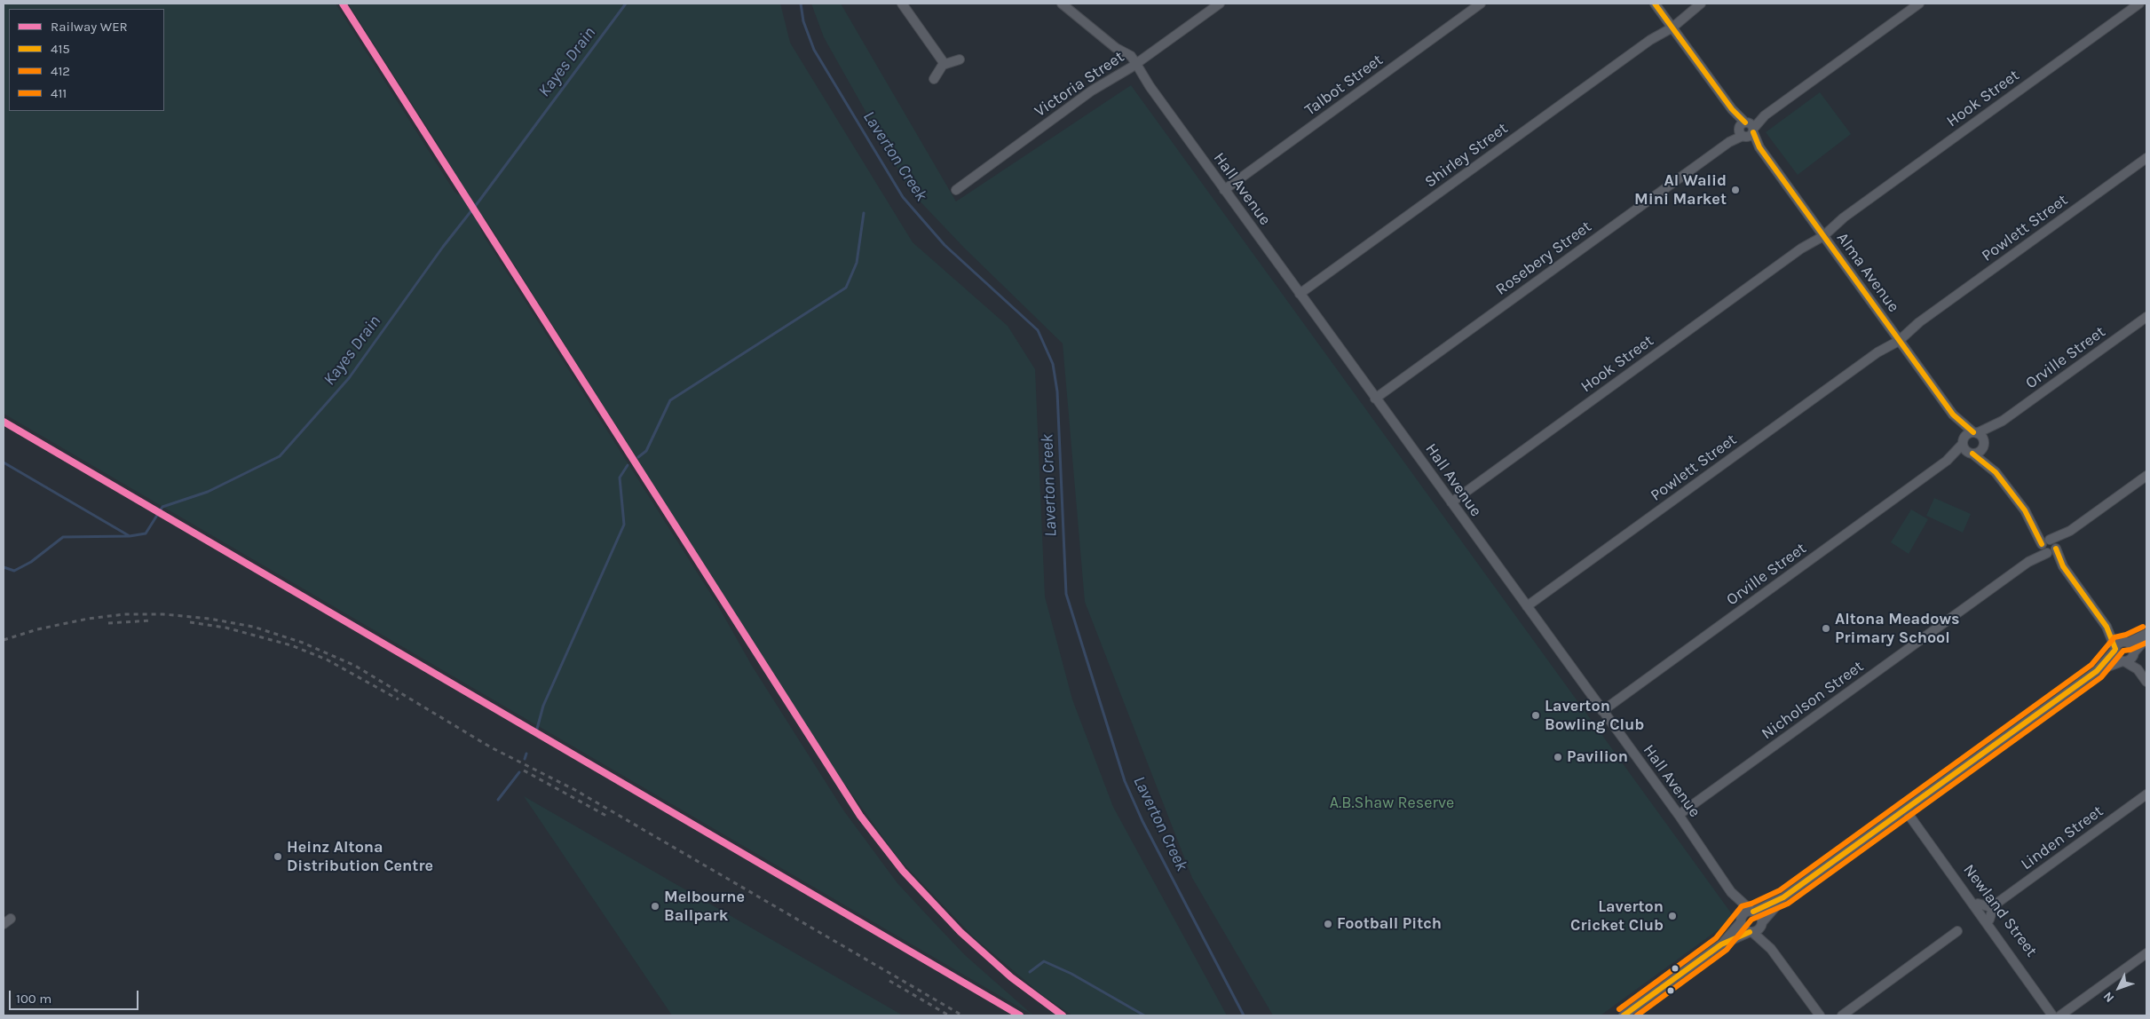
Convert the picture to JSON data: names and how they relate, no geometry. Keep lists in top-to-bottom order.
{
  "streets": {
    "street": [
      "Victoria Street",
      "Talbot Street",
      "Hook Street",
      "Shirley Street",
      "Hall Avenue",
      "Powlett Street",
      "Rosebery Street",
      "Alma Avenue",
      "Orville Street",
      "Nicholson Street",
      "Linden Street",
      "Newland Street"
    ]
  },
  "crossings": [
    ["Victoria Street", "Hall Avenue"],
    ["Talbot Street", "Hall Avenue"],
    ["Hook Street", "Hall Avenue"],
    ["Hook Street", "Alma Avenue"],
    ["Shirley Street", "Hall Avenue"],
    ["Shirley Street", "Alma Avenue"],
    ["Hall Avenue", "Powlett Street"],
    ["Hall Avenue", "Rosebery Street"],
    ["Hall Avenue", "Orville Street"],
    ["Hall Avenue", "Nicholson Street"],
    ["Powlett Street", "Alma Avenue"],
    ["Rosebery Street", "Alma Avenue"],
    ["Alma Avenue", "Orville Street"]
  ],
  "water": ["Kayes Drain", "Laverton Creek"],
  "parks": ["A.B.Shaw Reserve"],
  "places": [
    "Al Walid Mini Market",
    "Altona Meadows Primary School",
    "Laverton Bowling Club",
    "Pavilion",
    "Heinz Altona Distribution Centre",
    "Melbourne Ballpark",
    "Laverton Cricket Club",
    "Football Pitch"
  ],
  "lines": [
    "rail line WER",
    "transit line 415",
    "transit line 411",
    "transit line 412"
  ],
  "legend": [
    "Railway WER",
    "415",
    "412",
    "411"
  ],
  "scale_bar": "100 m",
  "north": "bottom left"
}
